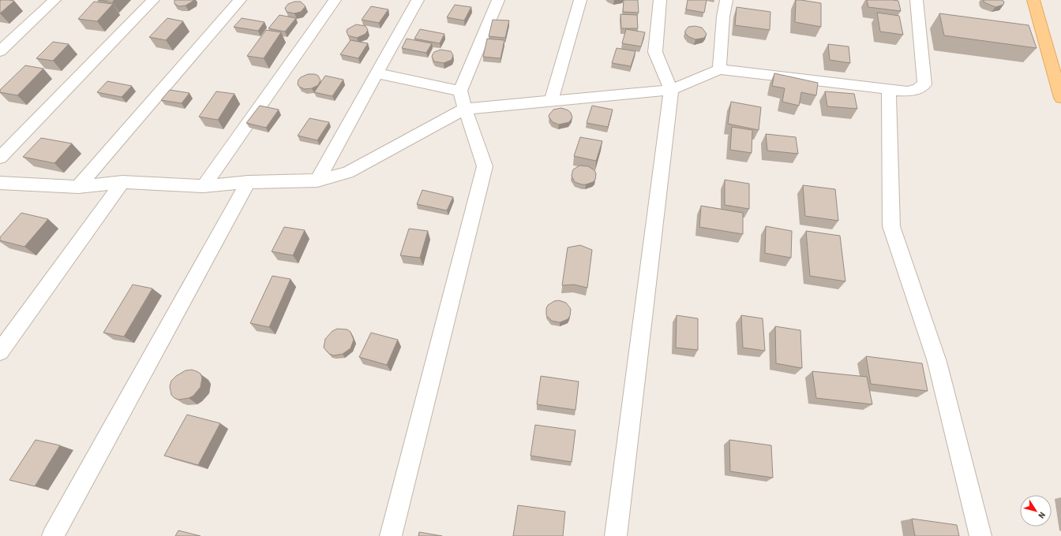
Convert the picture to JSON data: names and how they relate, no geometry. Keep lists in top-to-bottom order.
{
  "north": "bottom right"
}
